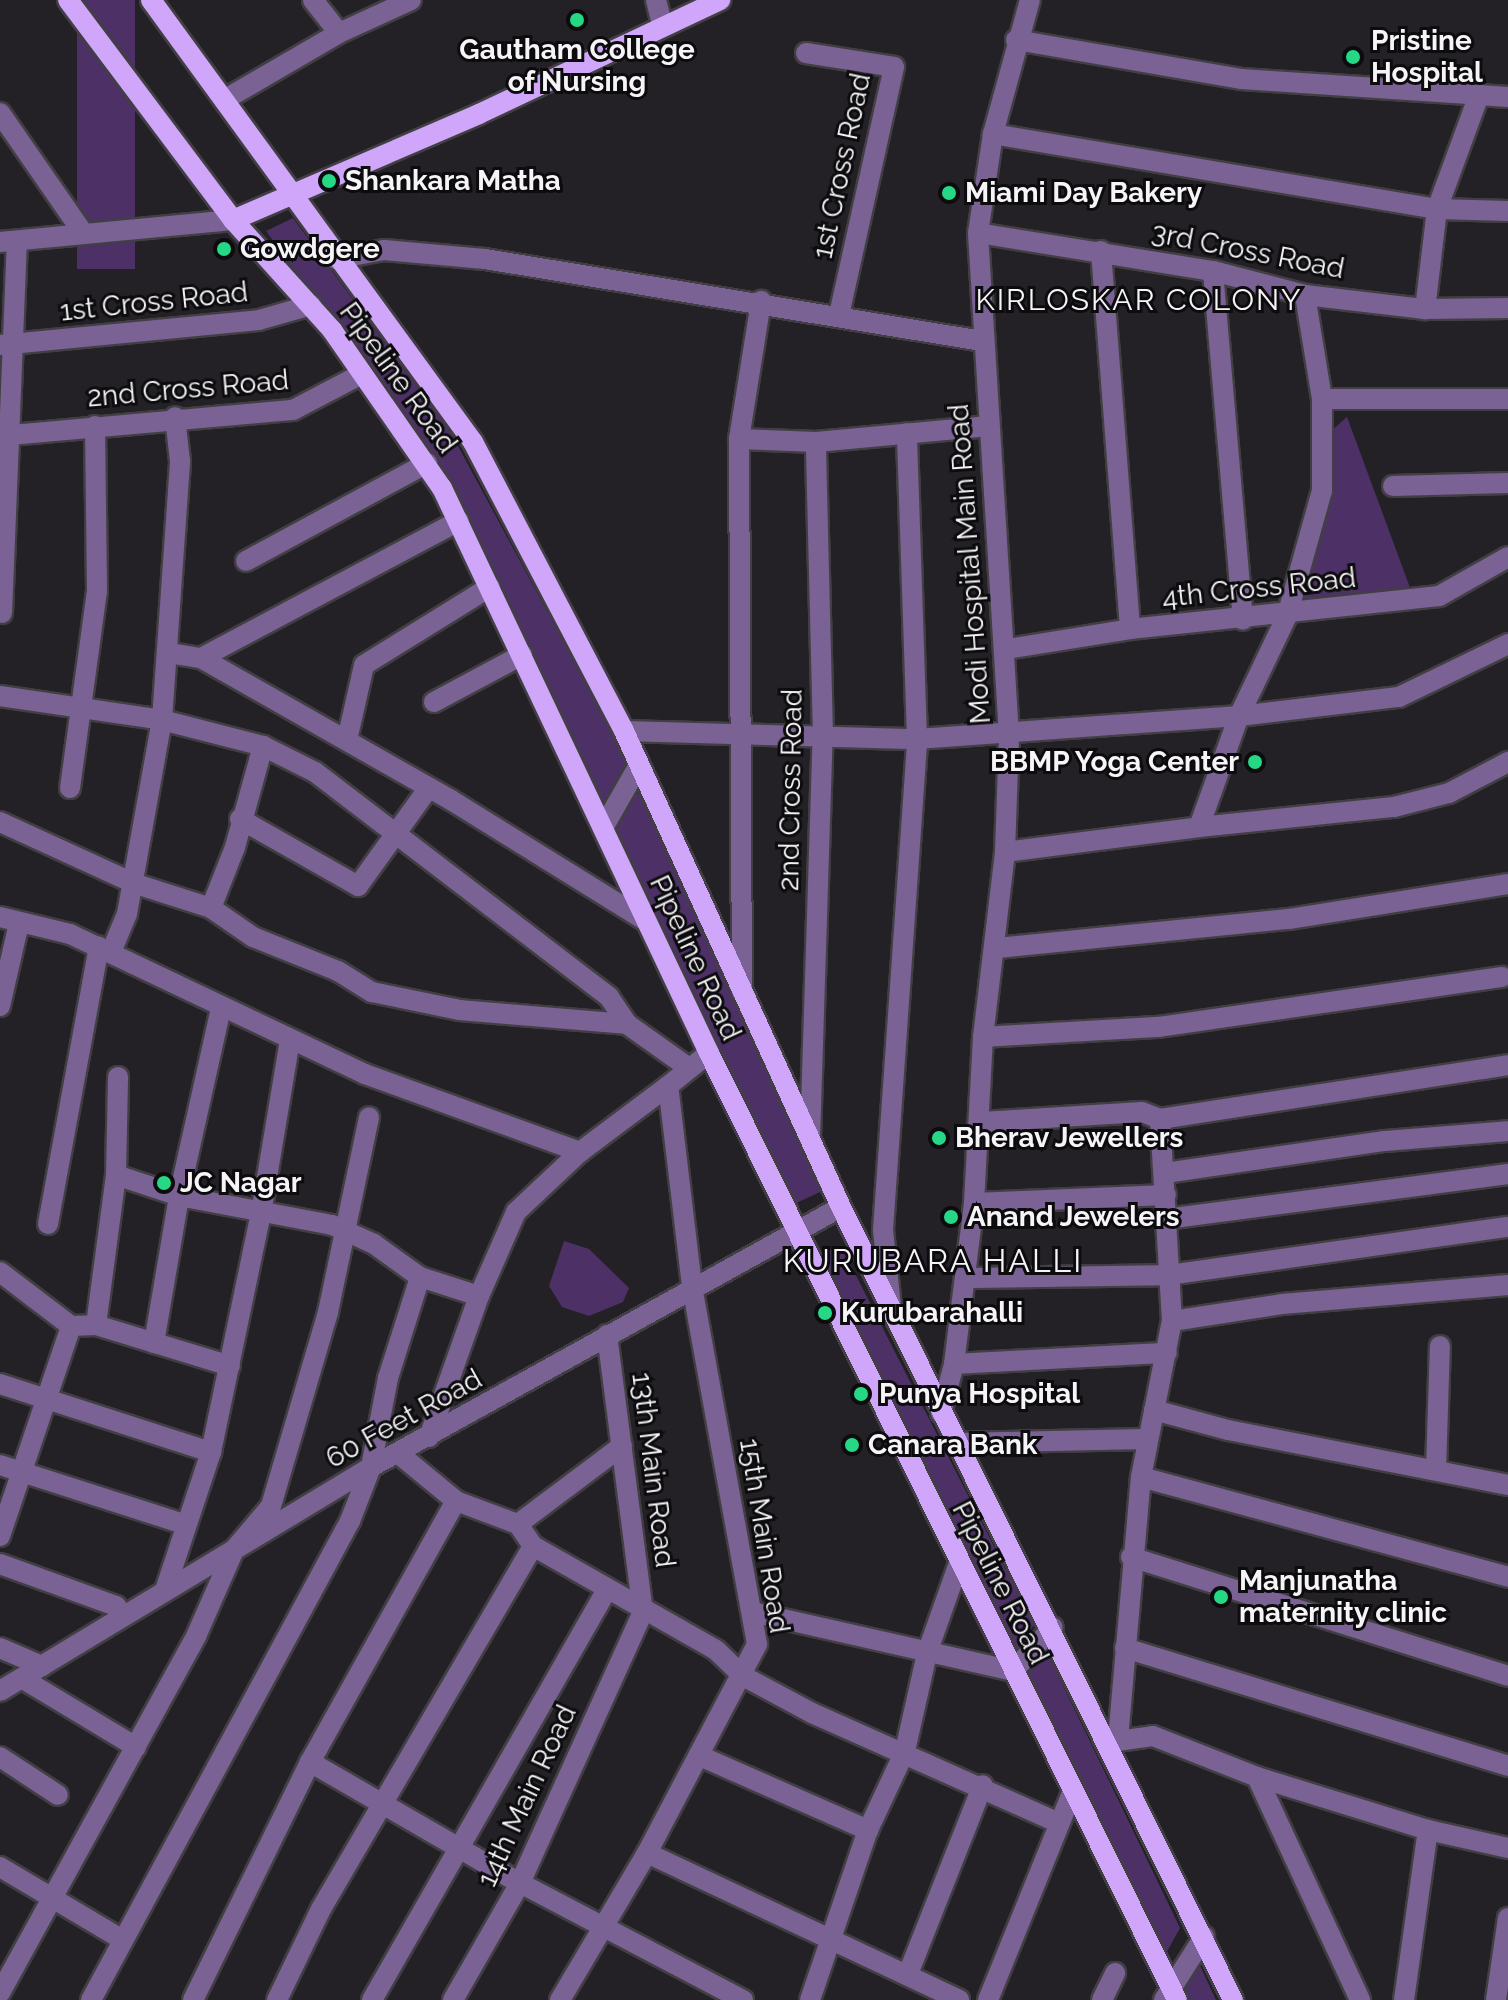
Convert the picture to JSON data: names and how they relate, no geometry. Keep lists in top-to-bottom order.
{
  "streets": {
    "main road": ["Pipeline Road"],
    "street": [
      "1st Cross Road",
      "3rd Cross Road",
      "2nd Cross Road",
      "Modi Hospital Main Road",
      "4th Cross Road",
      "60 Feet Road",
      "13th Main Road",
      "15th Main Road",
      "14th Main Road"
    ]
  },
  "crossings": [
    ["1st Cross Road", "Pipeline Road"],
    ["3rd Cross Road", "Modi Hospital Main Road"],
    ["Pipeline Road", "2nd Cross Road"],
    ["Pipeline Road", "Modi Hospital Main Road"],
    ["Pipeline Road", "60 Feet Road"],
    ["Modi Hospital Main Road", "4th Cross Road"],
    ["60 Feet Road", "13th Main Road"],
    ["60 Feet Road", "15th Main Road"],
    ["13th Main Road", "14th Main Road"]
  ],
  "districts": ["KIRLOSKAR COLONY", "KURUBARA HALLI"],
  "places": [
    "Gautham College of Nursing",
    "Pristine Hospital",
    "Shankara Matha",
    "Miami Day Bakery",
    "Gowdgere",
    "BBMP Yoga Center",
    "Bherav Jewellers",
    "JC Nagar",
    "Anand Jewelers",
    "Kurubarahalli",
    "Punya Hospital",
    "Canara Bank",
    "Manjunatha maternity clinic"
  ]
}
